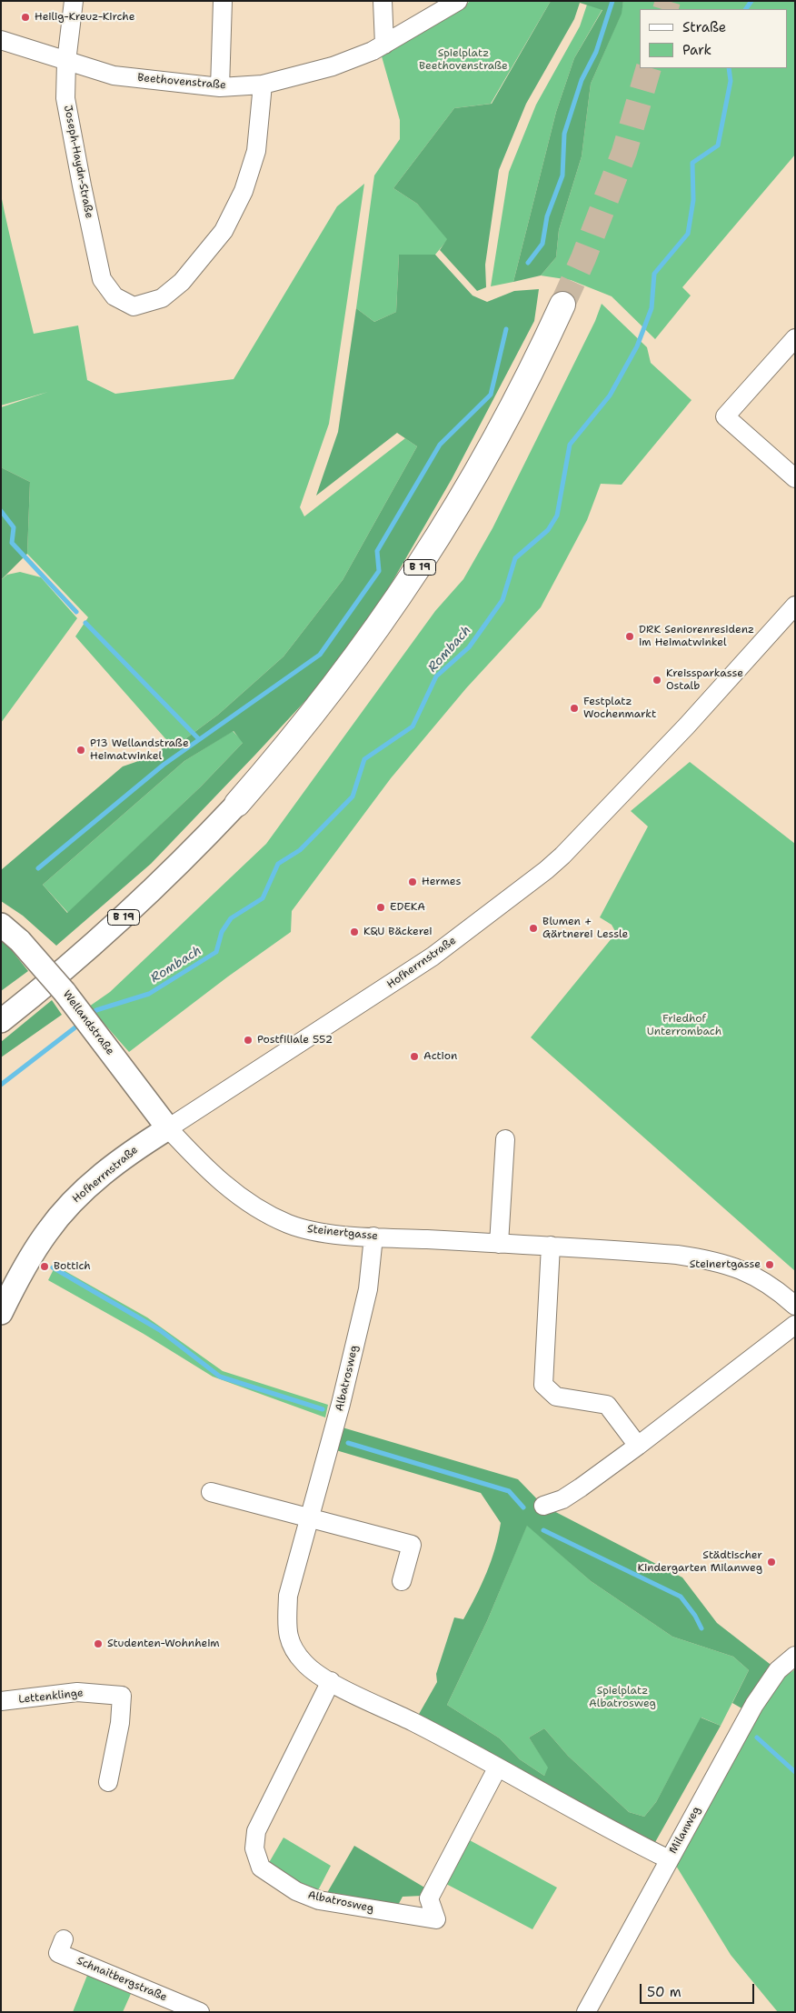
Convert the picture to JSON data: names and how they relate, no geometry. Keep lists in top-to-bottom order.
{
  "streets": {
    "highway": ["B 19"],
    "main road": ["Hofherrnstraße", "Wellandstraße"],
    "street": [
      "Beethovenstraße",
      "Joseph-Haydn-Straße",
      "Steinertgasse",
      "Albatrosweg",
      "Lettenklinge",
      "Milanweg",
      "Schnaitbergstraße"
    ]
  },
  "crossings": [
    ["Beethovenstraße", "Joseph-Haydn-Straße"],
    ["Hofherrnstraße", "Wellandstraße"],
    ["Hofherrnstraße", "Steinertgasse"],
    ["Wellandstraße", "Steinertgasse"],
    ["Steinertgasse", "Albatrosweg"],
    ["Albatrosweg", "Milanweg"]
  ],
  "water": ["Rombach"],
  "parks": ["Spielplatz Beethovenstraße", "Friedhof Unterrombach", "Spielplatz Albatrosweg"],
  "places": [
    "Heilig-Kreuz-Kirche",
    "DRK Seniorenresidenz im Heimatwinkel",
    "Kreissparkasse Ostalb",
    "Festplatz Wochenmarkt",
    "P13 Wellandstraße Heimatwinkel",
    "Hermes",
    "EDEKA",
    "Blumen + Gärtnerei Lessle",
    "K&U Bäckerei",
    "Postfiliale 552",
    "Action",
    "Steinertgasse",
    "Bottich",
    "Städtischer Kindergarten Milanweg",
    "Studenten-Wohnheim"
  ],
  "legend": ["Straße", "Park"],
  "scale_bar": "50 m"
}
